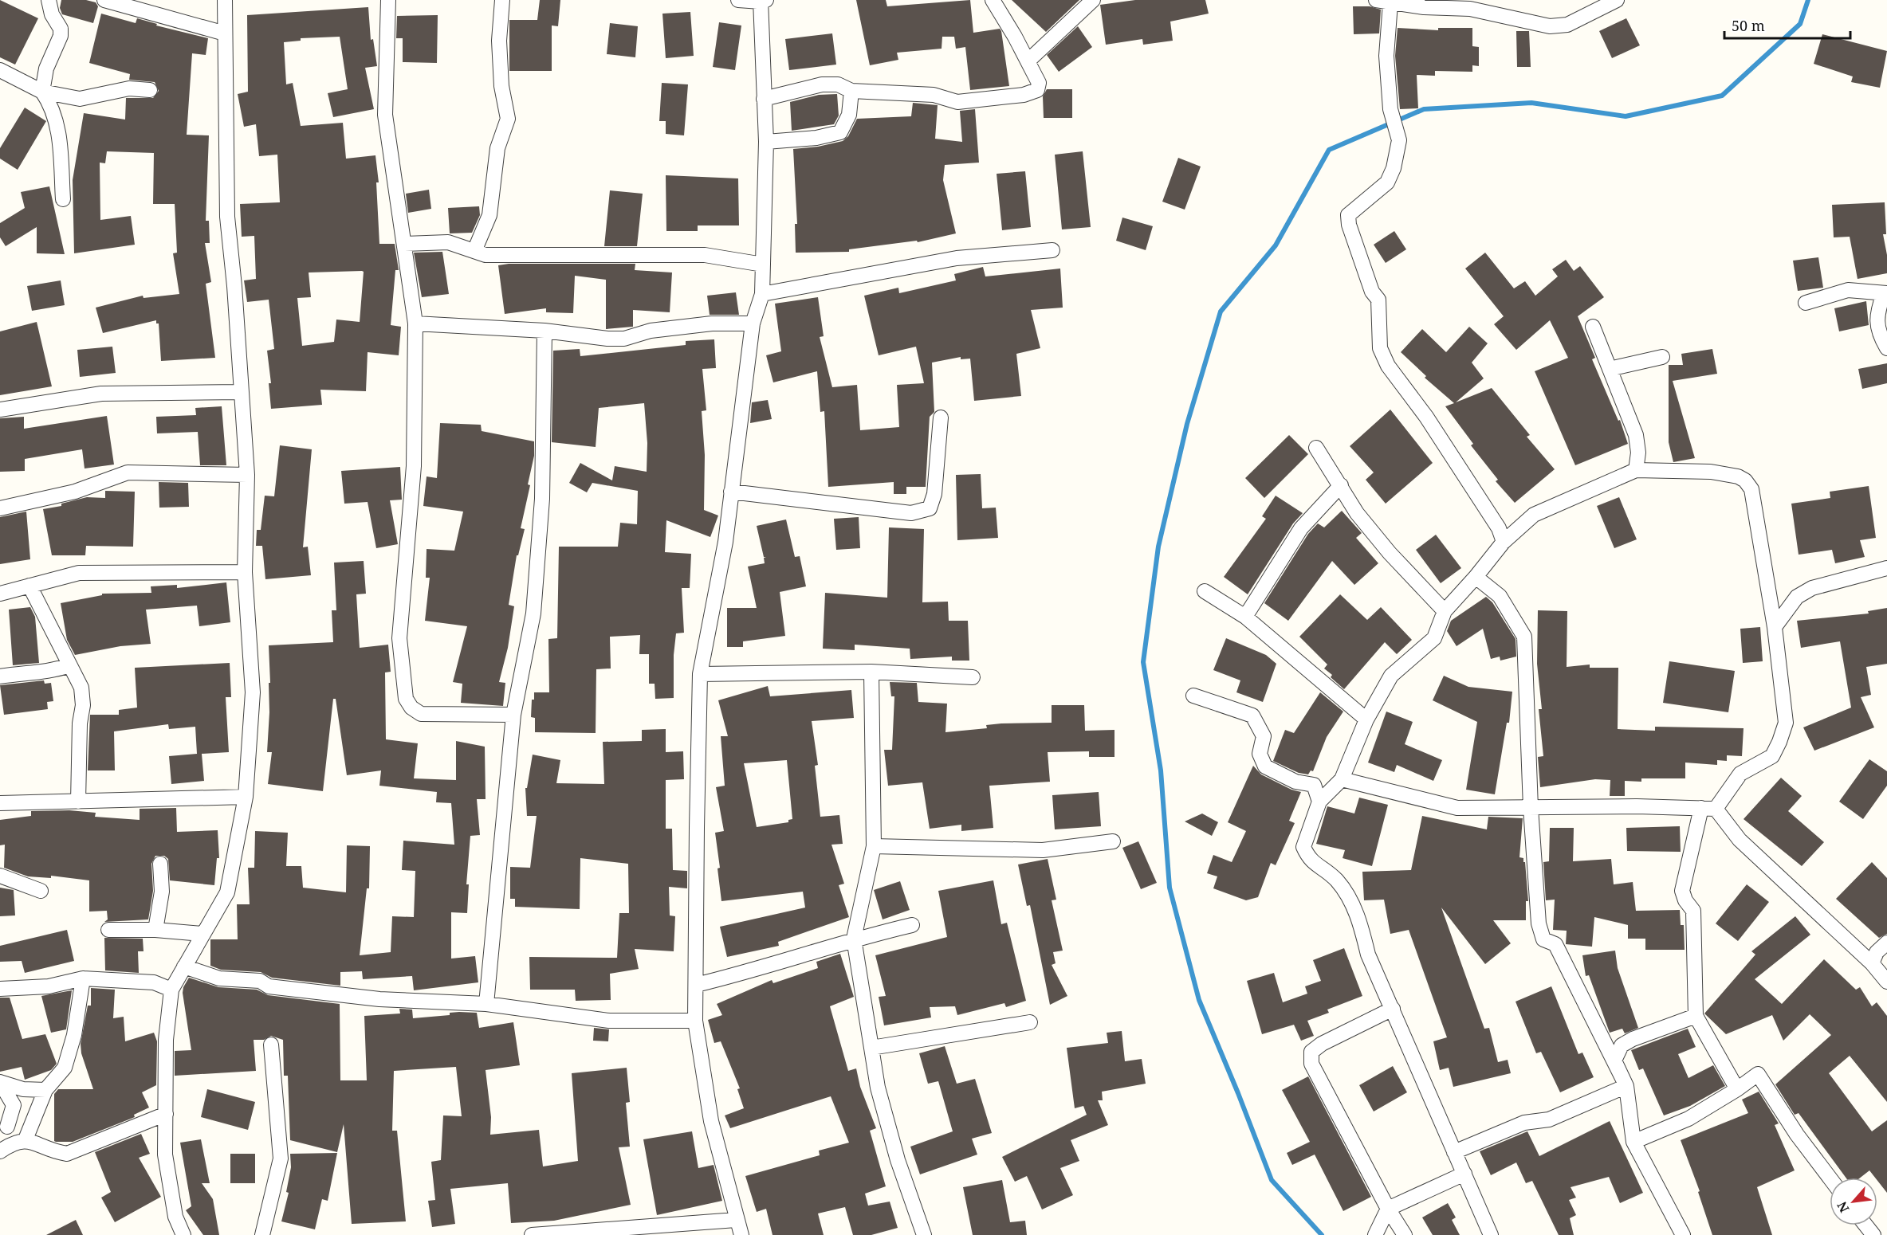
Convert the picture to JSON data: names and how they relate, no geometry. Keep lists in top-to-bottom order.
{
  "scale_bar": "50 m",
  "north": "bottom left"
}
